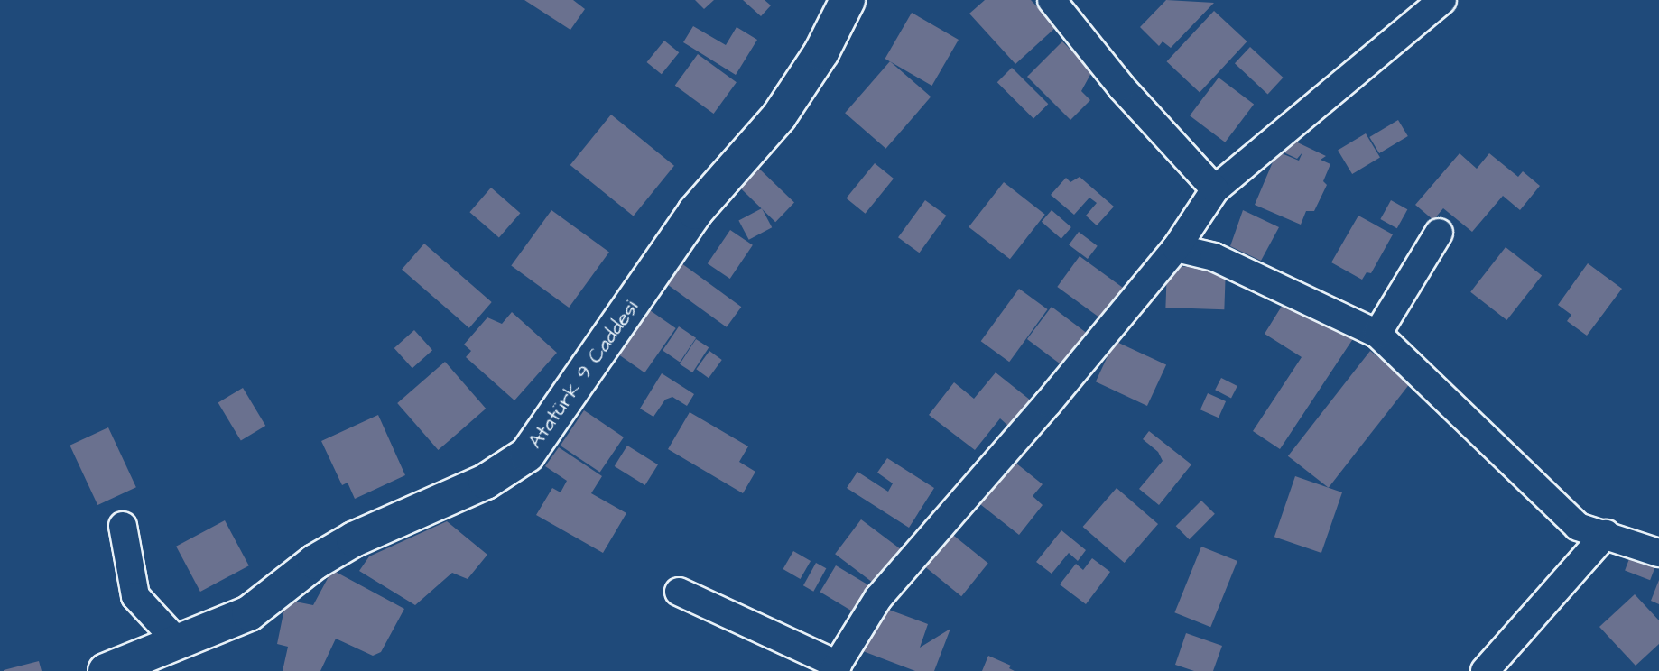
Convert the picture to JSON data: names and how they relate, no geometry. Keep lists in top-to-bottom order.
{
  "streets": {
    "street": ["Atatürk 9 Caddesi"]
  }
}
